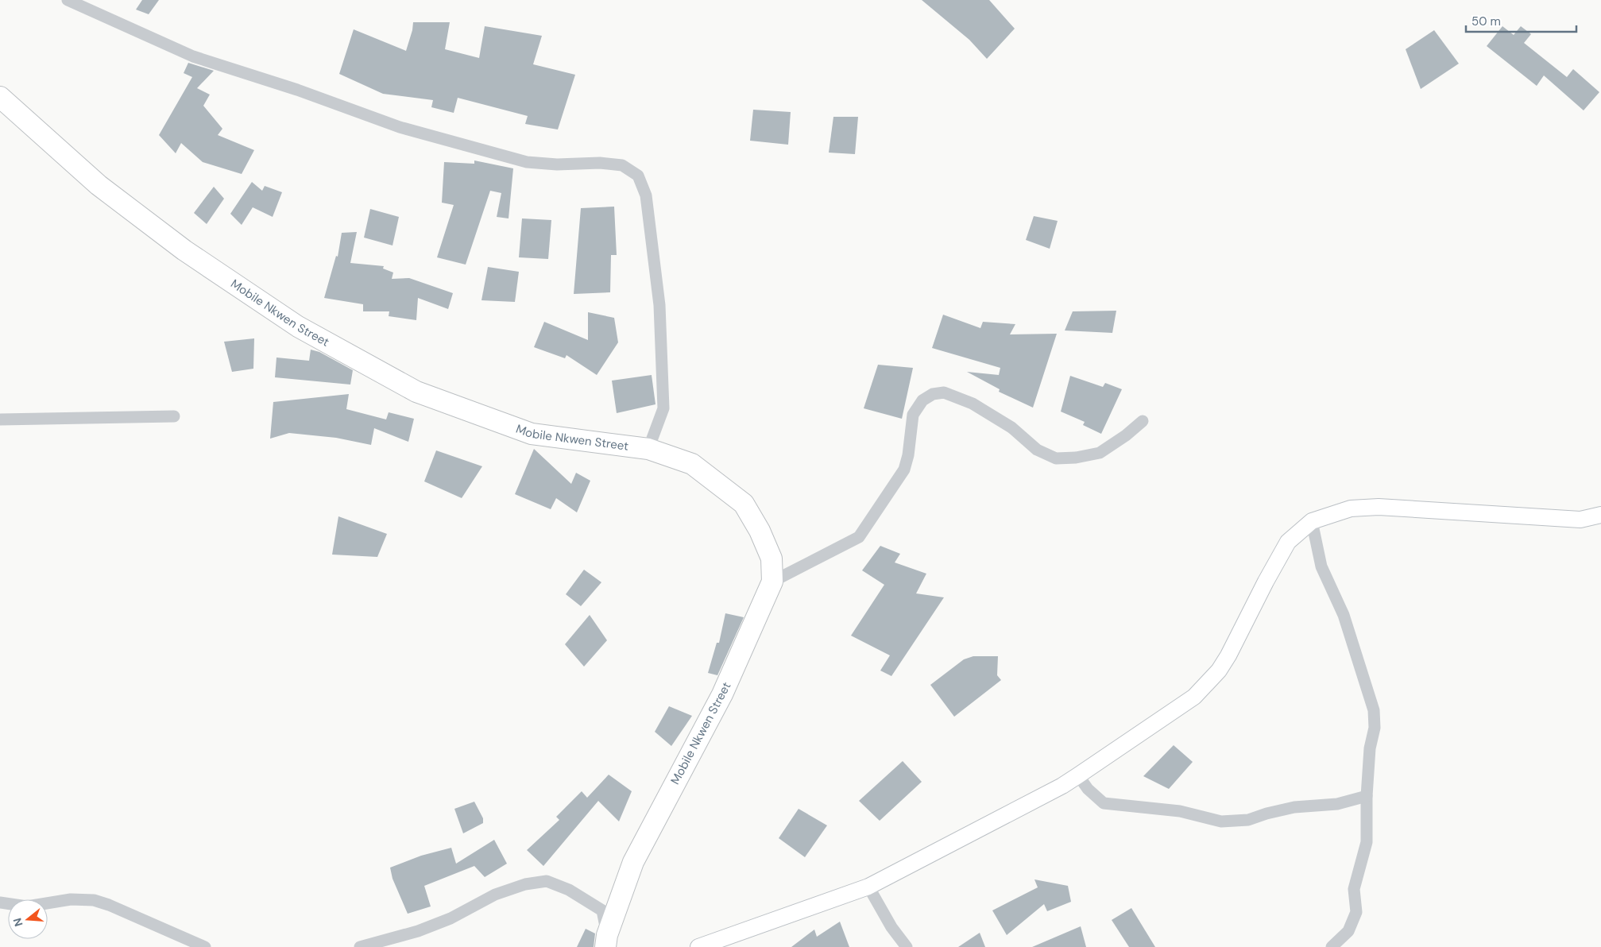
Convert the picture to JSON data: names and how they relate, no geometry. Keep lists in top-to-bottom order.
{
  "streets": {
    "highway": ["Mobile Nkwen Street"]
  },
  "scale_bar": "50 m",
  "north": "left"
}
